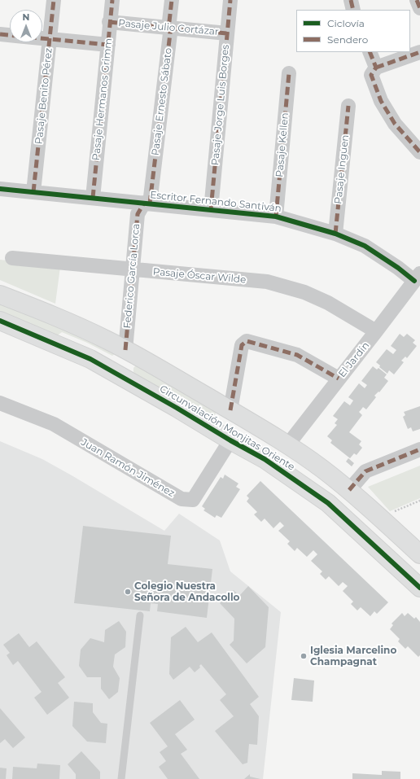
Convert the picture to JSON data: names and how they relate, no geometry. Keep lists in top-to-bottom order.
{
  "streets": {
    "street": [
      "Pasaje Julio Cortázar",
      "Pasaje Benito Pérez",
      "Pasaje Hermanos Grimm",
      "Pasaje Ernesto Sábato",
      "Pasaje Jorge Luis Borges",
      "Pasaje Kellen",
      "Pasaje Inguen",
      "Escritor Fernando Santiván",
      "Federico García Lorca",
      "Pasaje Óscar Wilde",
      "El Jardín",
      "Circunvalación Monjitas Oriente",
      "Juan Ramón Jiménez"
    ]
  },
  "crossings": [
    ["Pasaje Julio Cortázar", "Pasaje Hermanos Grimm"],
    ["Pasaje Julio Cortázar", "Pasaje Ernesto Sábato"],
    ["Pasaje Julio Cortázar", "Pasaje Jorge Luis Borges"],
    ["Pasaje Benito Pérez", "Escritor Fernando Santiván"],
    ["Pasaje Hermanos Grimm", "Escritor Fernando Santiván"],
    ["Pasaje Ernesto Sábato", "Escritor Fernando Santiván"],
    ["Pasaje Ernesto Sábato", "Federico García Lorca"],
    ["Pasaje Jorge Luis Borges", "Escritor Fernando Santiván"],
    ["Pasaje Kellen", "Escritor Fernando Santiván"],
    ["Pasaje Inguen", "Escritor Fernando Santiván"],
    ["Escritor Fernando Santiván", "Federico García Lorca"],
    ["Escritor Fernando Santiván", "El Jardín"],
    ["Federico García Lorca", "Pasaje Óscar Wilde"],
    ["Federico García Lorca", "Circunvalación Monjitas Oriente"],
    ["Pasaje Óscar Wilde", "El Jardín"],
    ["El Jardín", "Circunvalación Monjitas Oriente"],
    ["Circunvalación Monjitas Oriente", "Juan Ramón Jiménez"]
  ],
  "places": ["Colegio Nuestra Señora de Andacollo", "Iglesia Marcelino Champagnat"],
  "legend": ["Ciclovía", "Sendero"],
  "north": "top"
}
